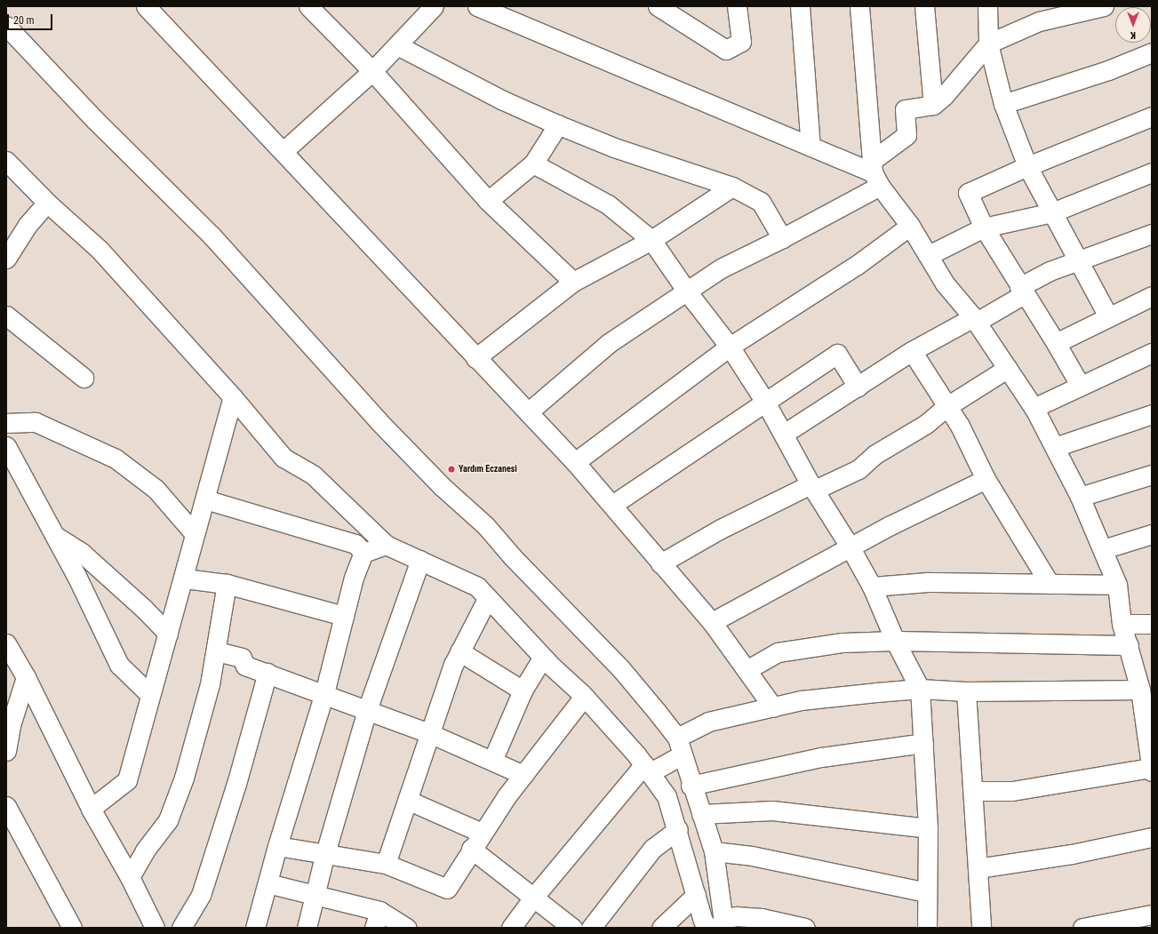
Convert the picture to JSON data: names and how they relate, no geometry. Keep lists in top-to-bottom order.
{
  "places": ["Yardım Eczanesi"],
  "scale_bar": "20 m",
  "north": "bottom"
}
